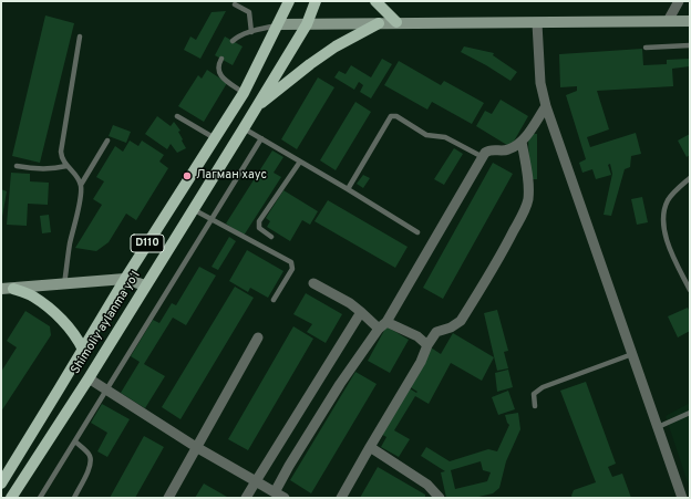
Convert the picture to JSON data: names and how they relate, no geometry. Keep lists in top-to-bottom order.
{
  "streets": {
    "main road": ["D110", "Shimoliy aylanma yoʻl"]
  },
  "places": ["Лагман хаус"]
}
